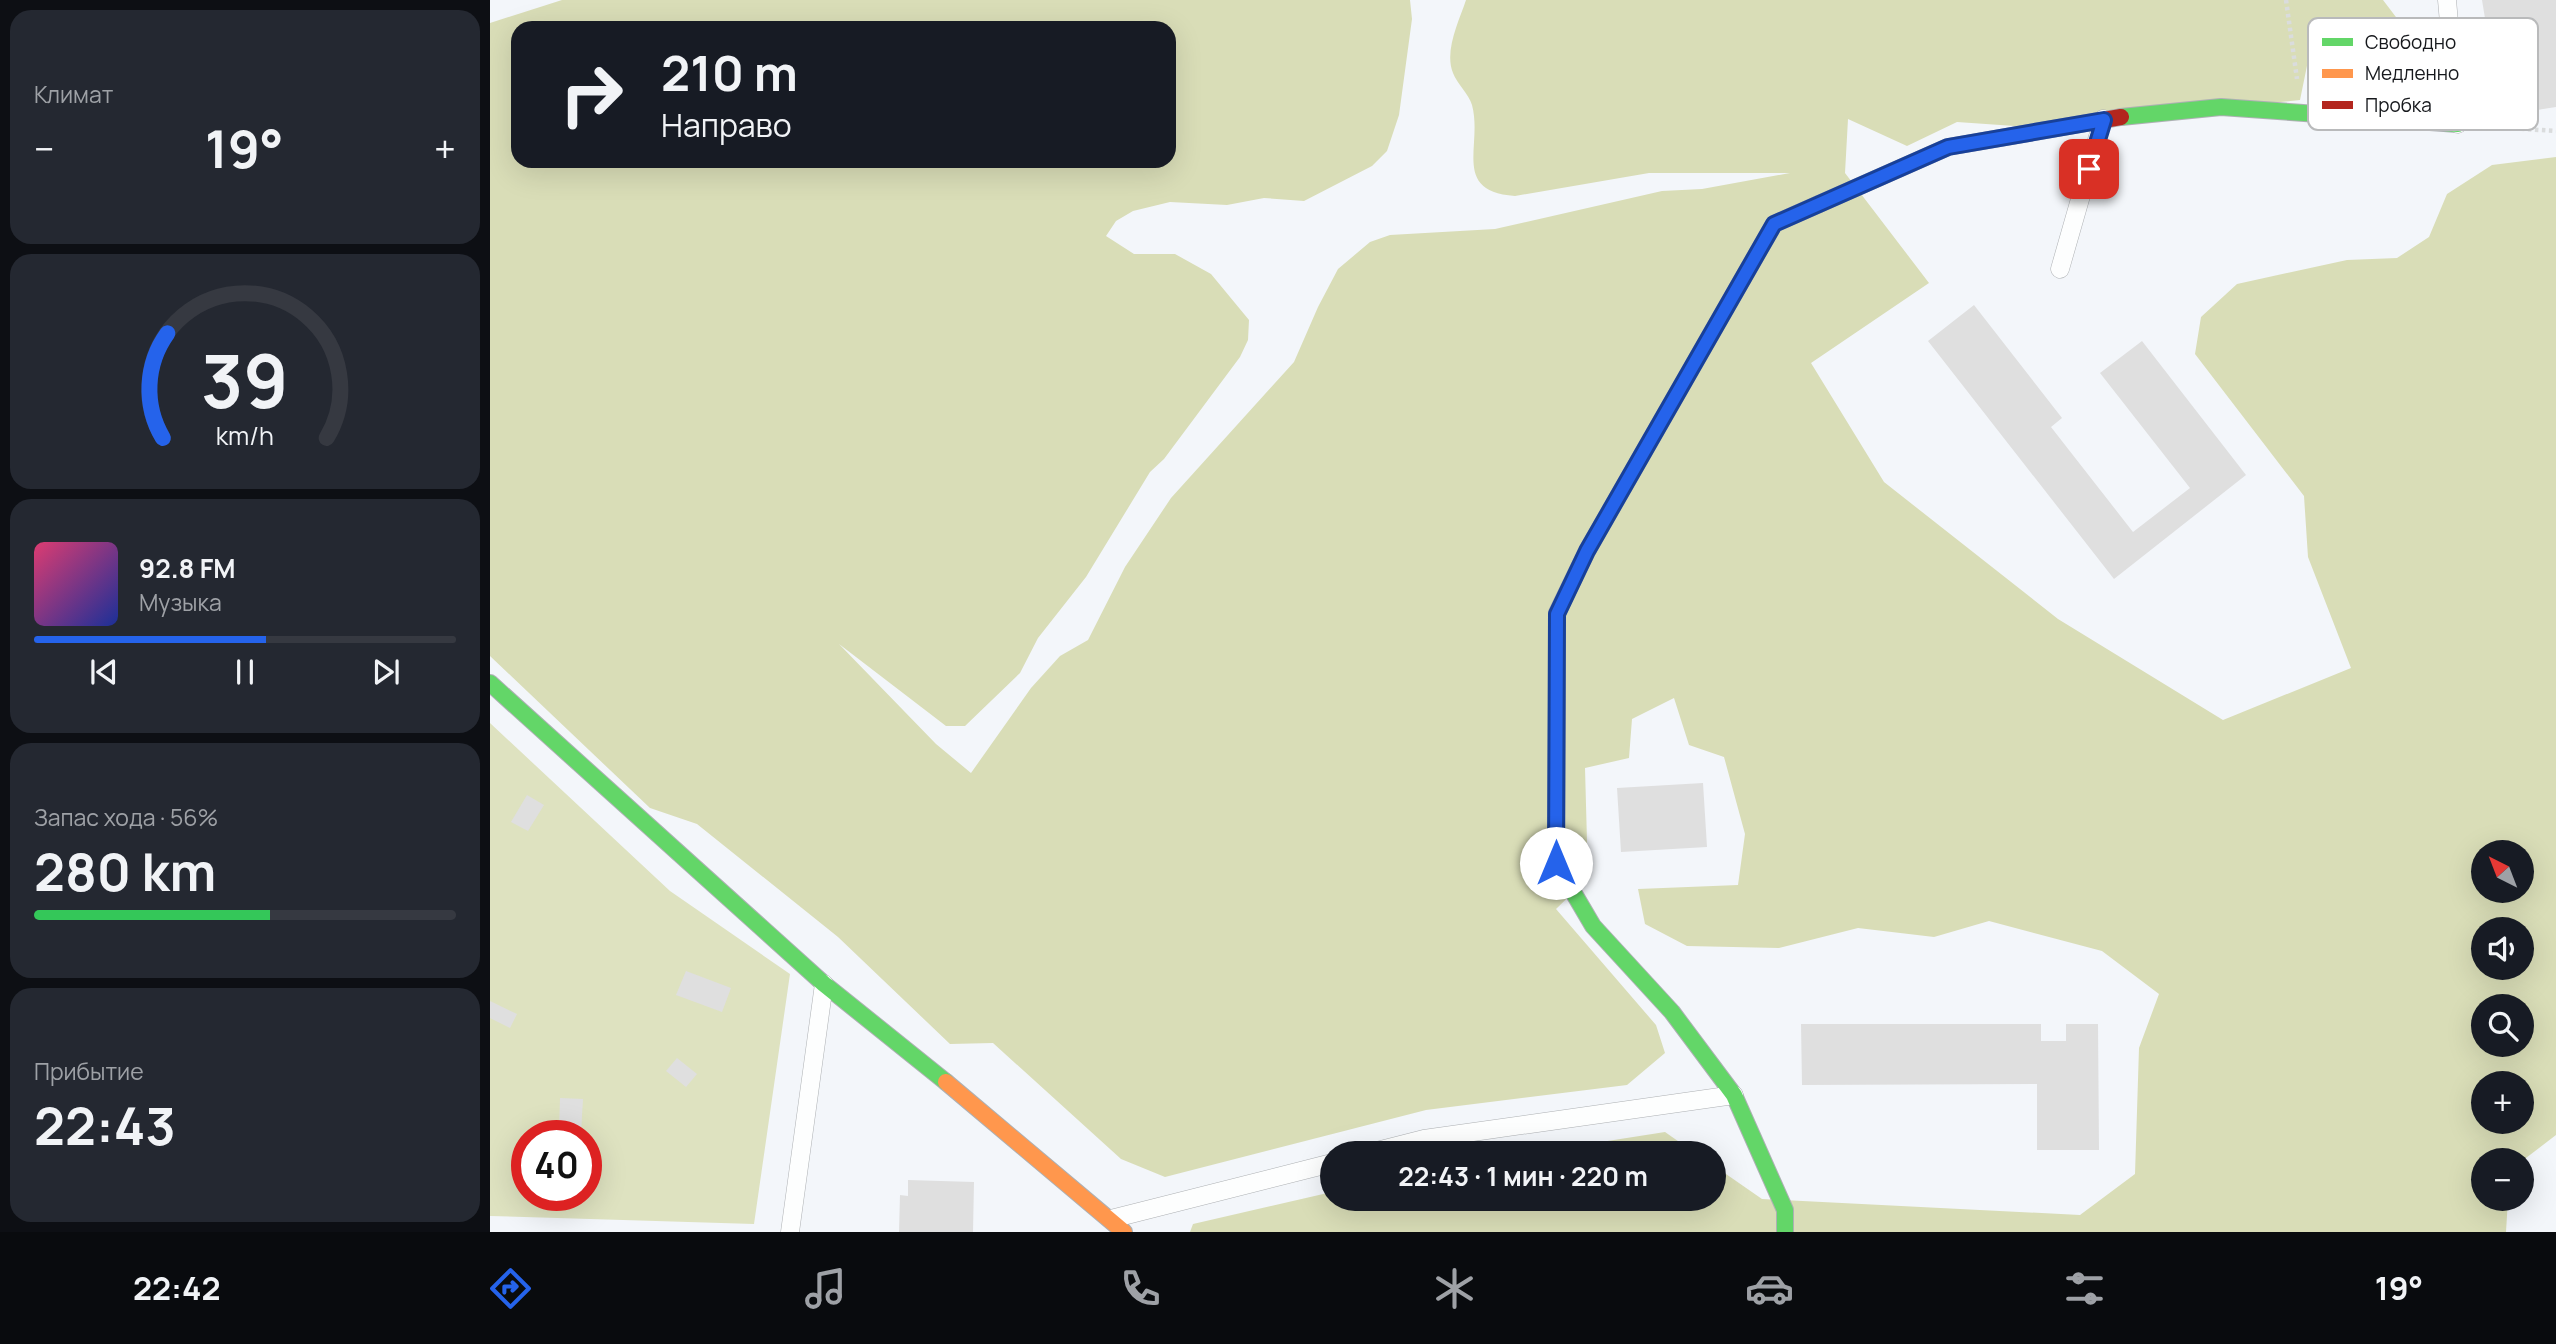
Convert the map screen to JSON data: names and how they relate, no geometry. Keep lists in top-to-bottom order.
{
  "legend": ["Свободно", "Медленно", "Пробка"],
  "north": "top left",
  "page": {
    "tile": [
      "Климат",
      ["Запас хода · 56%", "280 km"],
      ["Прибытие", "22:43"]
    ],
    "turn": ["210 m", "Направо"],
    "heat": ["−", "19°", "+"],
    "song": ["92.8 FM", "Музыка"],
    "map_buttons": ["+", "−"],
    "limit": "40",
    "trip": "22:43 · 1 мин · 220 m",
    "tabs": ["22:42", "19°"],
    "gauge": ["39", "km/h"]
  }
}
